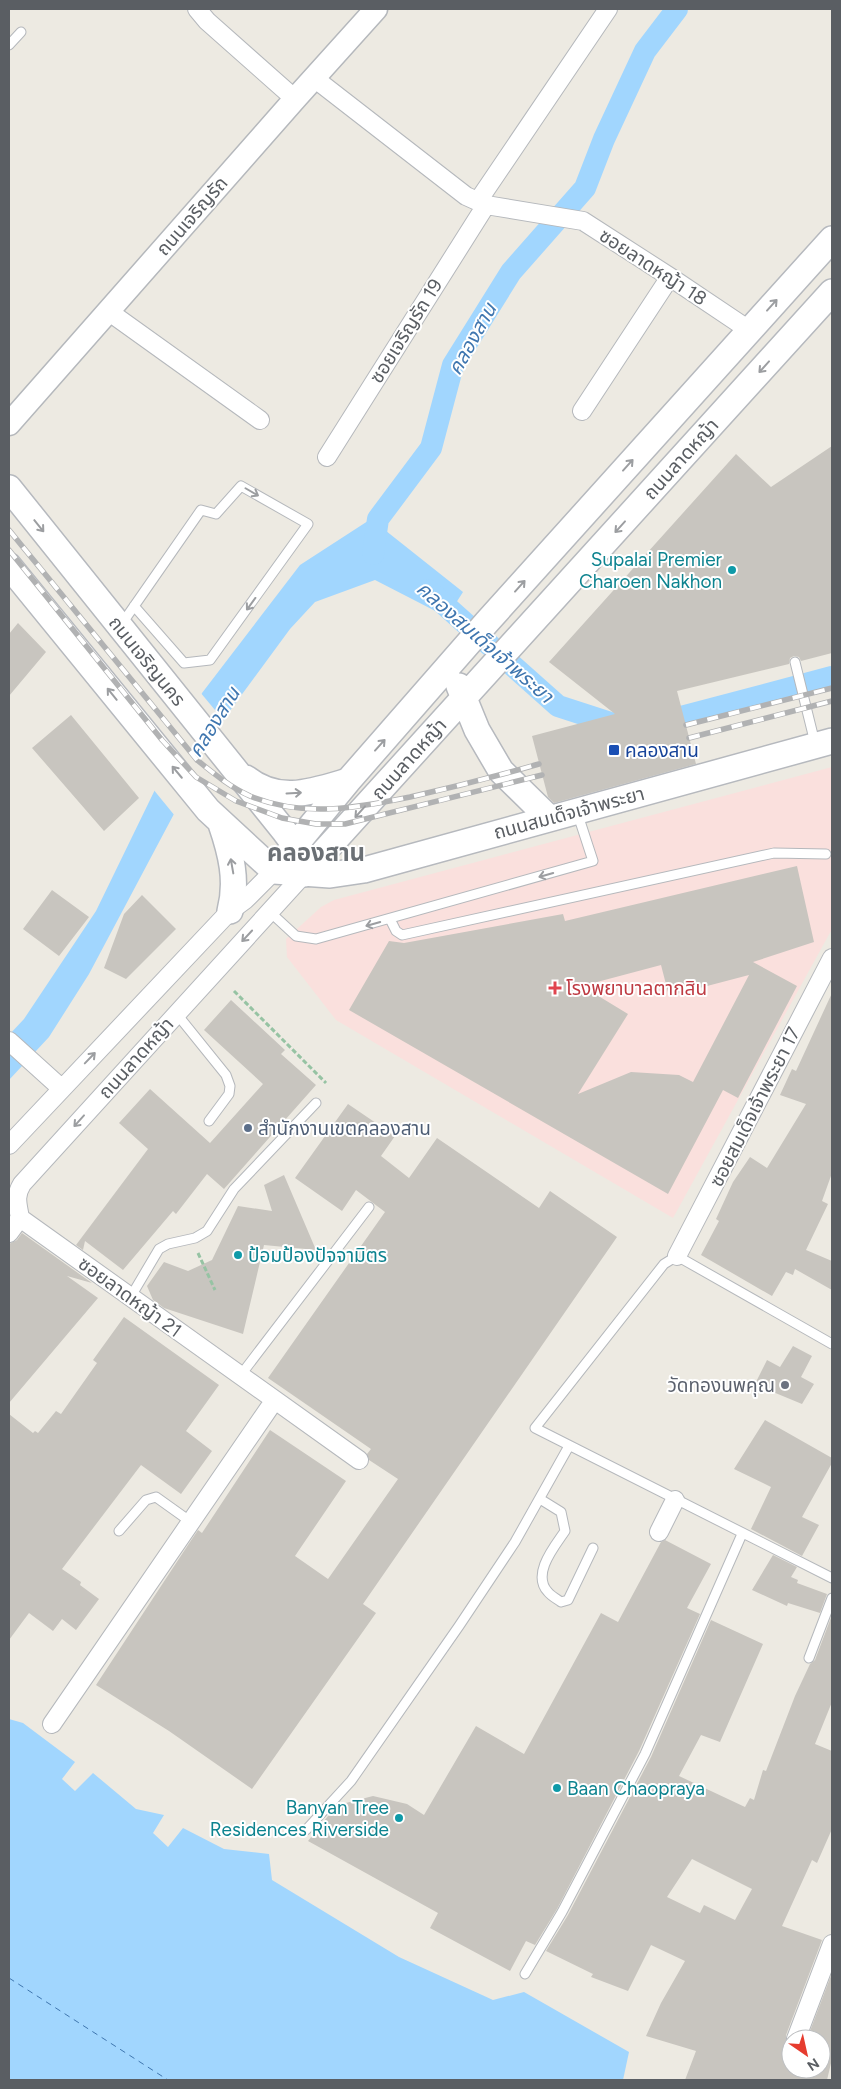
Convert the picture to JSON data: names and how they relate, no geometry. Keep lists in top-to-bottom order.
{
  "streets": {
    "main road": ["ถนนลาดหญ้า", "ถนนเจริญนคร", "ถนนสมเด็จเจ้าพระยา"],
    "street": [
      "ถนนเจริญรัถ",
      "ซอยลาดหญ้า 18",
      "ซอยเจริญรัถ 19",
      "ซอยสมเด็จเจ้าพระยา 17",
      "ซอยลาดหญ้า 21"
    ]
  },
  "crossings": [
    ["ซอยลาดหญ้า 18", "ซอยเจริญรัถ 19"],
    ["ซอยลาดหญ้า 18", "ถนนลาดหญ้า"],
    ["ถนนลาดหญ้า", "ถนนเจริญนคร"],
    ["ถนนลาดหญ้า", "ถนนสมเด็จเจ้าพระยา"],
    ["ถนนลาดหญ้า", "ซอยลาดหญ้า 21"],
    ["ถนนเจริญนคร", "ถนนสมเด็จเจ้าพระยา"]
  ],
  "districts": ["คลองสาน"],
  "water": ["คลองสาน", "คลองสมเด็จเจ้าพระยา"],
  "places": {
    "other": [
      "Supalai Premier Charoen Nakhon",
      "สำนักงานเขตคลองสาน",
      "ป้อมป้องปัจจามิตร",
      "วัดทองนพคุณ",
      "Baan Chaopraya",
      "Banyan Tree Residences Riverside"
    ],
    "transit": ["คลองสาน"],
    "health": ["โรงพยาบาลตากสิน"]
  },
  "north": "bottom right"
}
